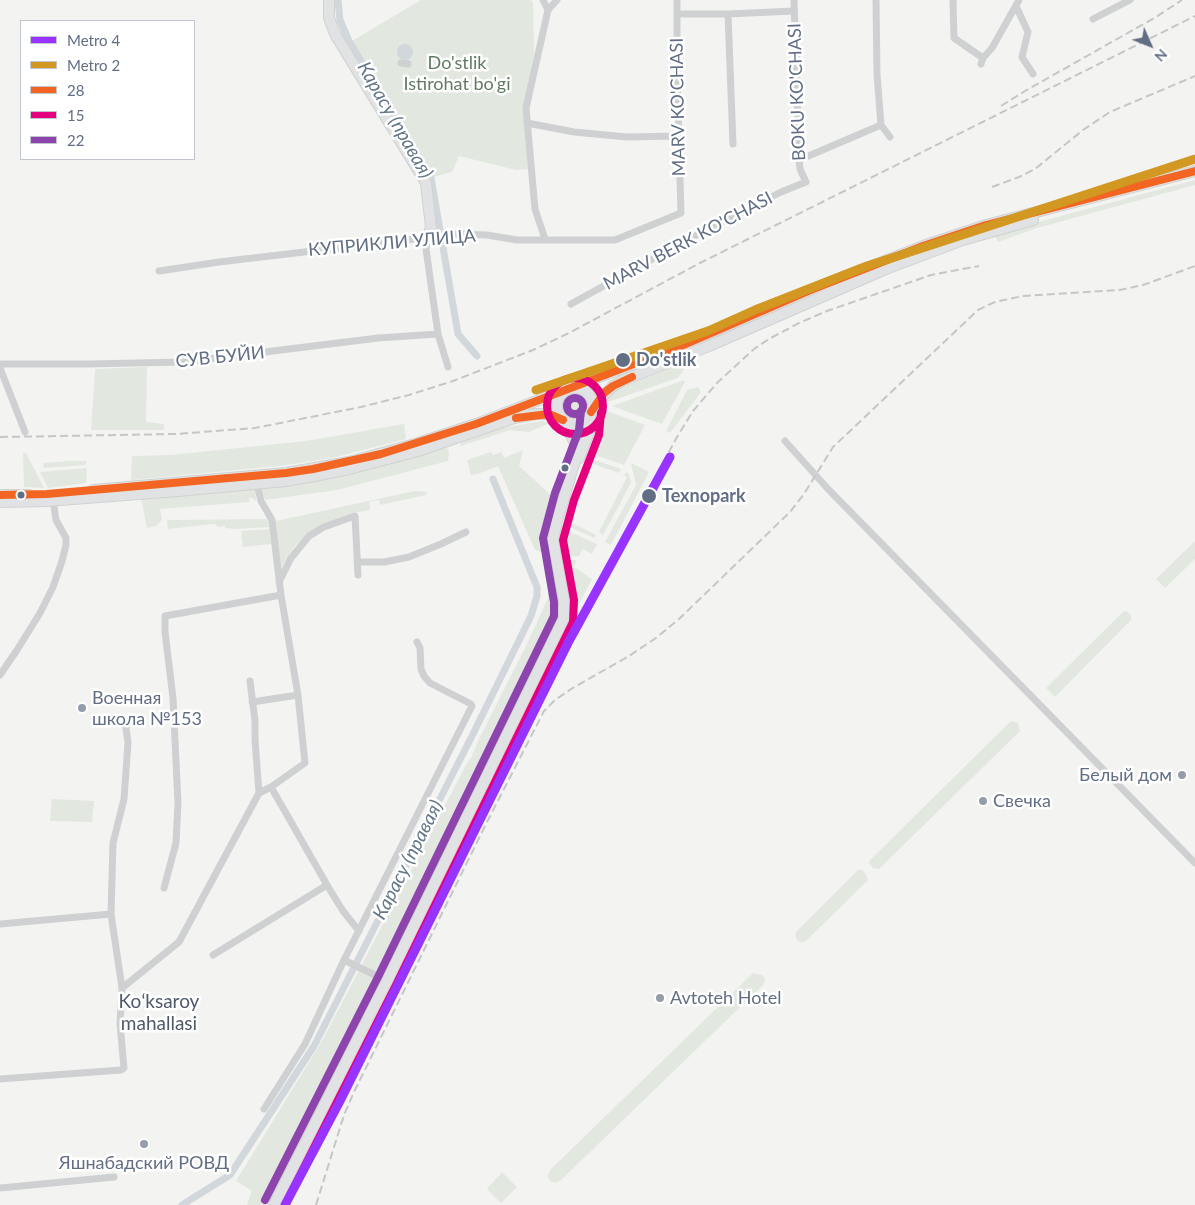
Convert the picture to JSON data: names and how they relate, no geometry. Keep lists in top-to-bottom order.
{
  "streets": {
    "street": [
      "BOKU KO'CHASI",
      "MARV KO'CHASI",
      "MARV BERK KO'CHASI",
      "КУПРИКЛИ УЛИЦА",
      "СУВ БУЙИ"
    ]
  },
  "crossings": [
    ["BOKU KO'CHASI", "MARV BERK KO'CHASI"],
    ["MARV KO'CHASI", "КУПРИКЛИ УЛИЦА"]
  ],
  "districts": ["Koʻksaroy mahallasi"],
  "water": ["Карасу (правая)"],
  "parks": ["Do'stlik Istirohat bo'gi"],
  "places": [
    "Do'stlik",
    "Texnopark",
    "Военная школа №153",
    "Белый дом",
    "Свечка",
    "Avtoteh Hotel",
    "Яшнабадский РОВД"
  ],
  "lines": [
    "metro line 2",
    "transit line 28",
    "transit line 15",
    "transit line 22",
    "metro line 4"
  ],
  "legend": [
    "Metro 4",
    "Metro 2",
    "28",
    "15",
    "22"
  ],
  "north": "bottom right"
}
